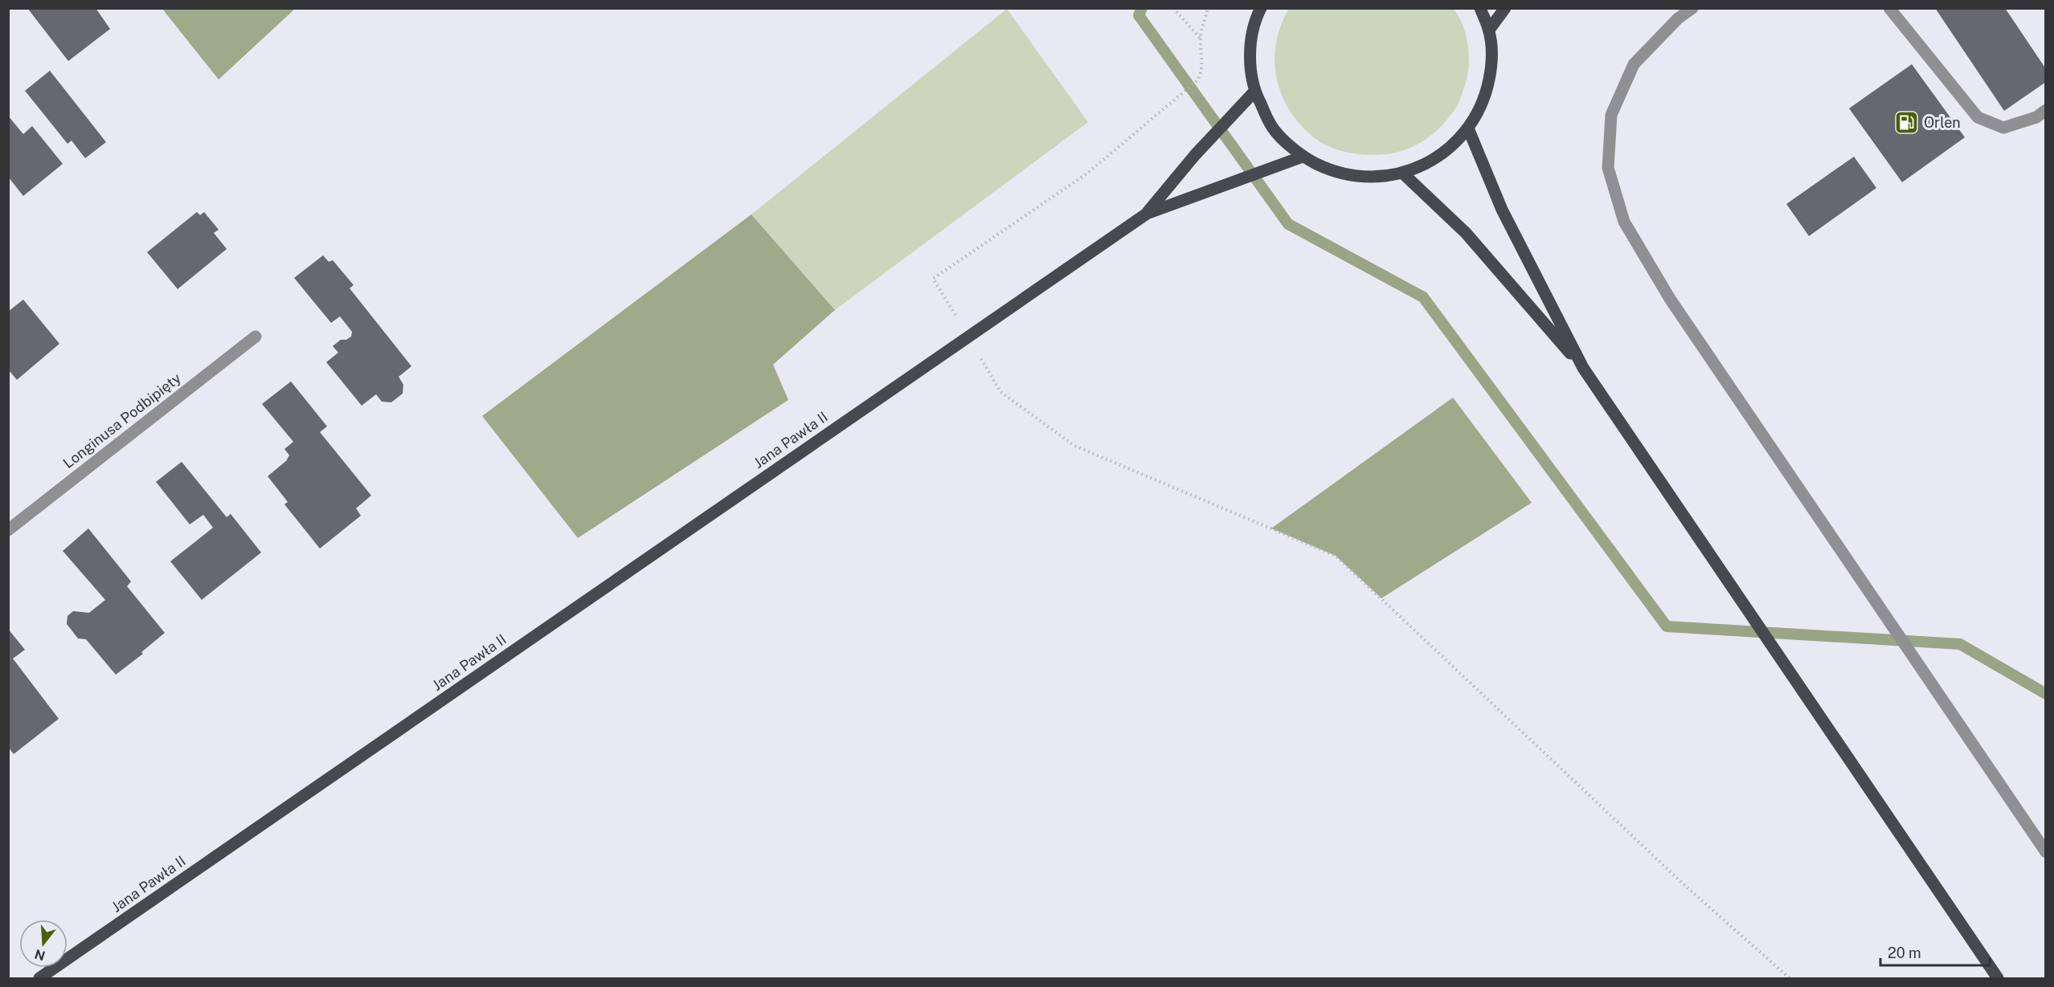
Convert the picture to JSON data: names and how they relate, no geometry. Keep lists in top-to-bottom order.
{
  "streets": {
    "main road": ["Jana Pawła II"],
    "street": ["Longinusa Podbipięty"]
  },
  "places": {
    "fuel station": ["Orlen"]
  },
  "scale_bar": "20 m",
  "north": "bottom"
}
